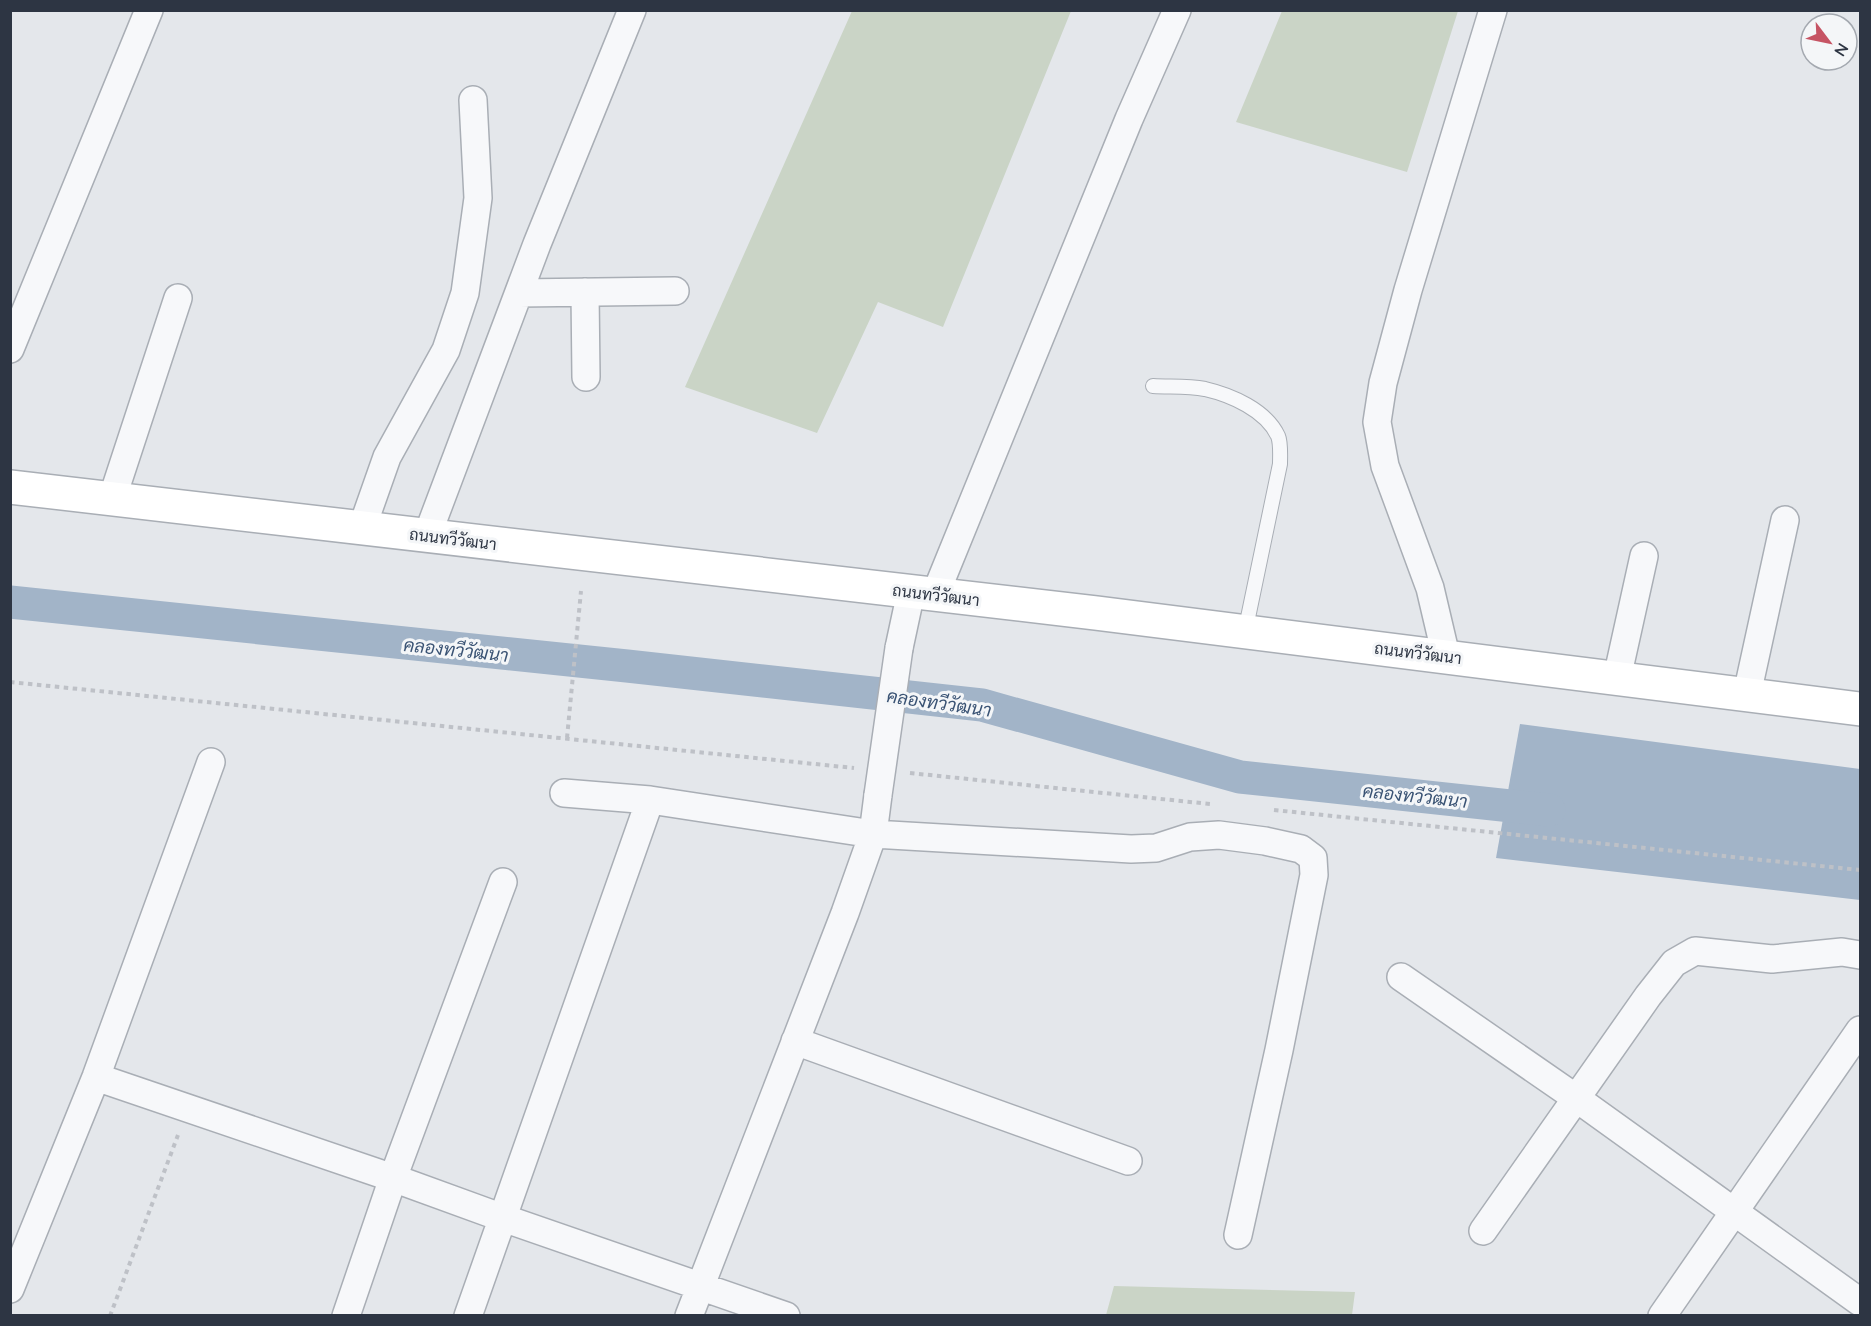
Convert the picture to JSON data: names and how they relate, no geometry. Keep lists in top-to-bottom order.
{
  "streets": {
    "main road": ["ถนนทวีวัฒนา"]
  },
  "water": ["คลองทวีวัฒนา"],
  "north": "bottom right"
}
